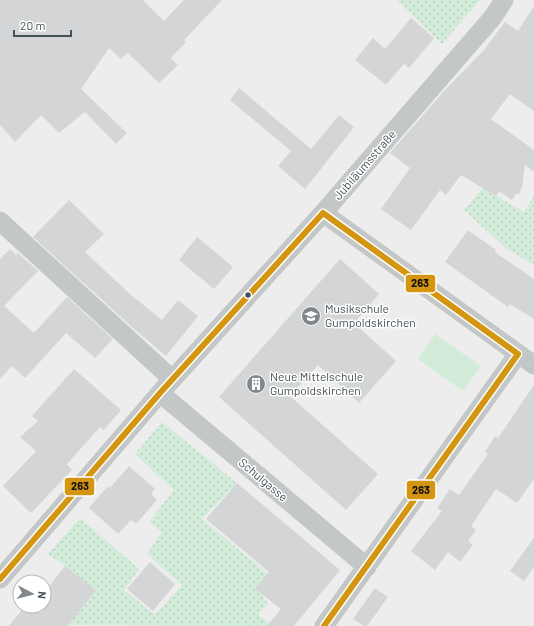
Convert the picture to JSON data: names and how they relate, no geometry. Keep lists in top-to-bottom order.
{
  "streets": {
    "street": ["Jubiläumsstraße", "Schulgasse"]
  },
  "crossings": [
    ["Jubiläumsstraße", "Schulgasse"]
  ],
  "places": {
    "school or university": ["Musikschule Gumpoldskirchen"],
    "building": ["Neue Mittelschule Gumpoldskirchen"]
  },
  "lines": ["transit line 263"],
  "scale_bar": "20 m",
  "north": "right"
}
